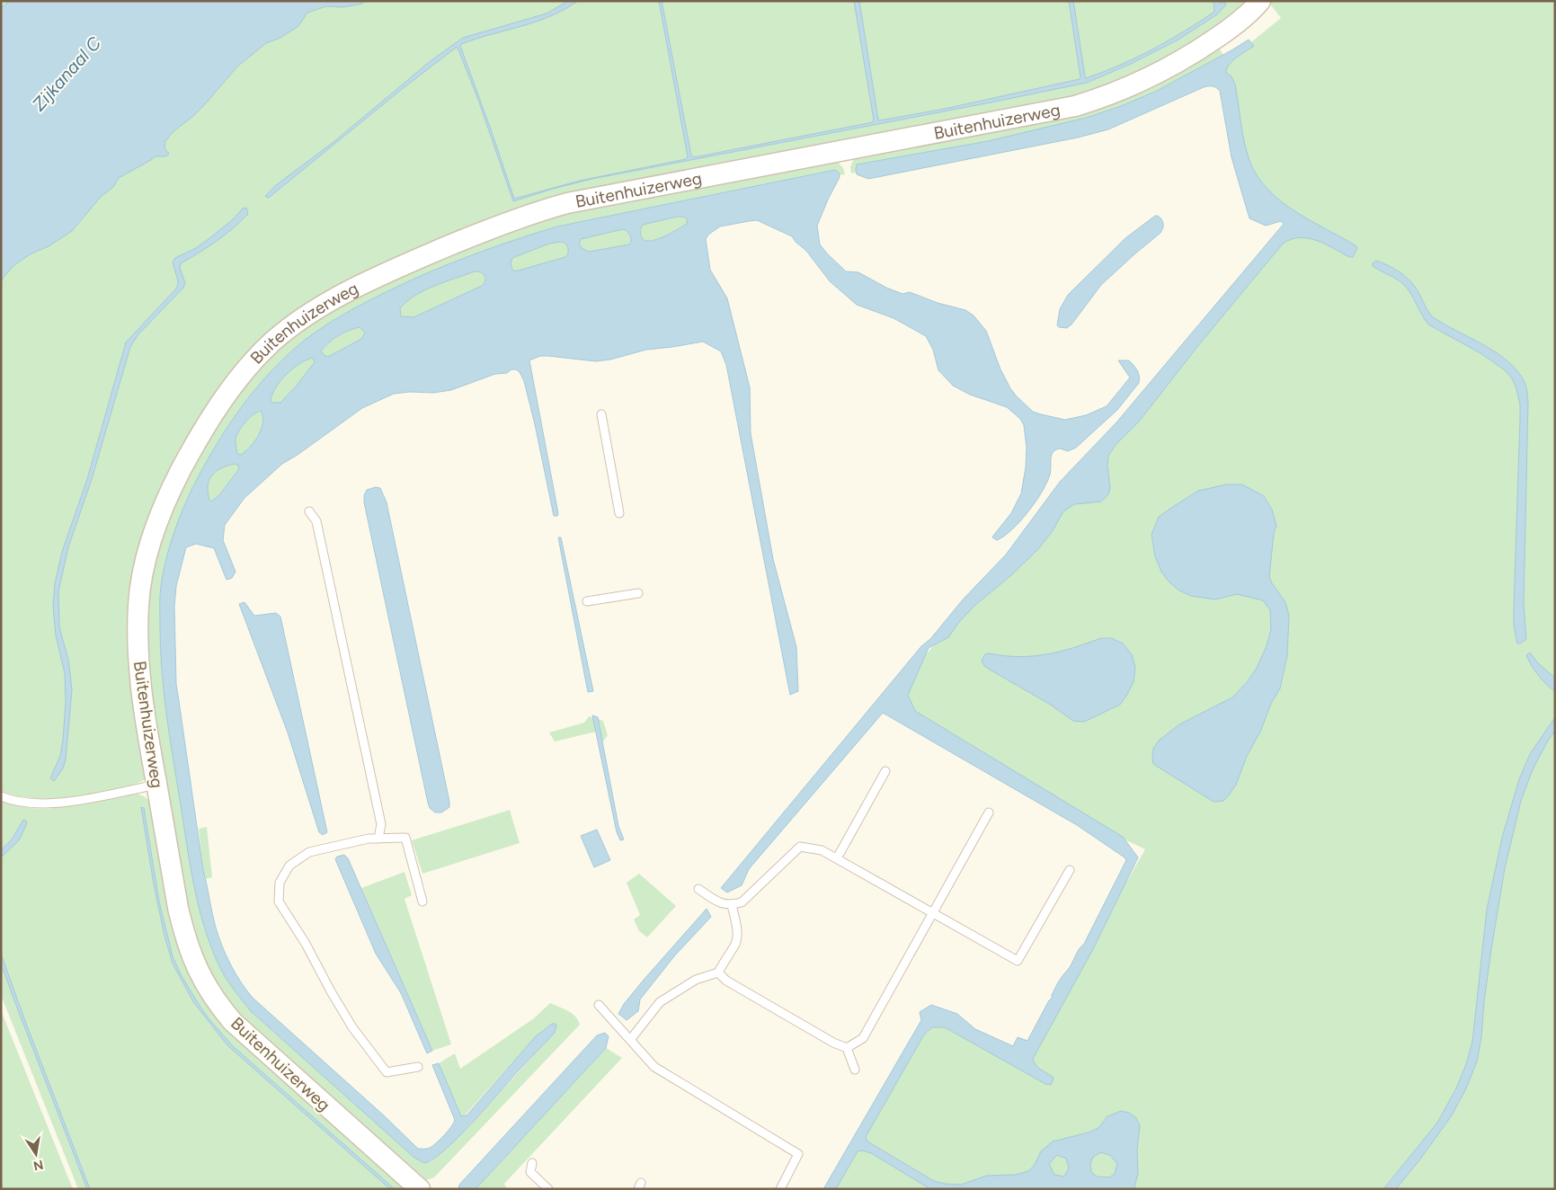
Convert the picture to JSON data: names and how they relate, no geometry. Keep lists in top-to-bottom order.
{
  "streets": {
    "street": ["Buitenhuizerweg"]
  },
  "water": ["Zijkanaal C"],
  "north": "bottom"
}
